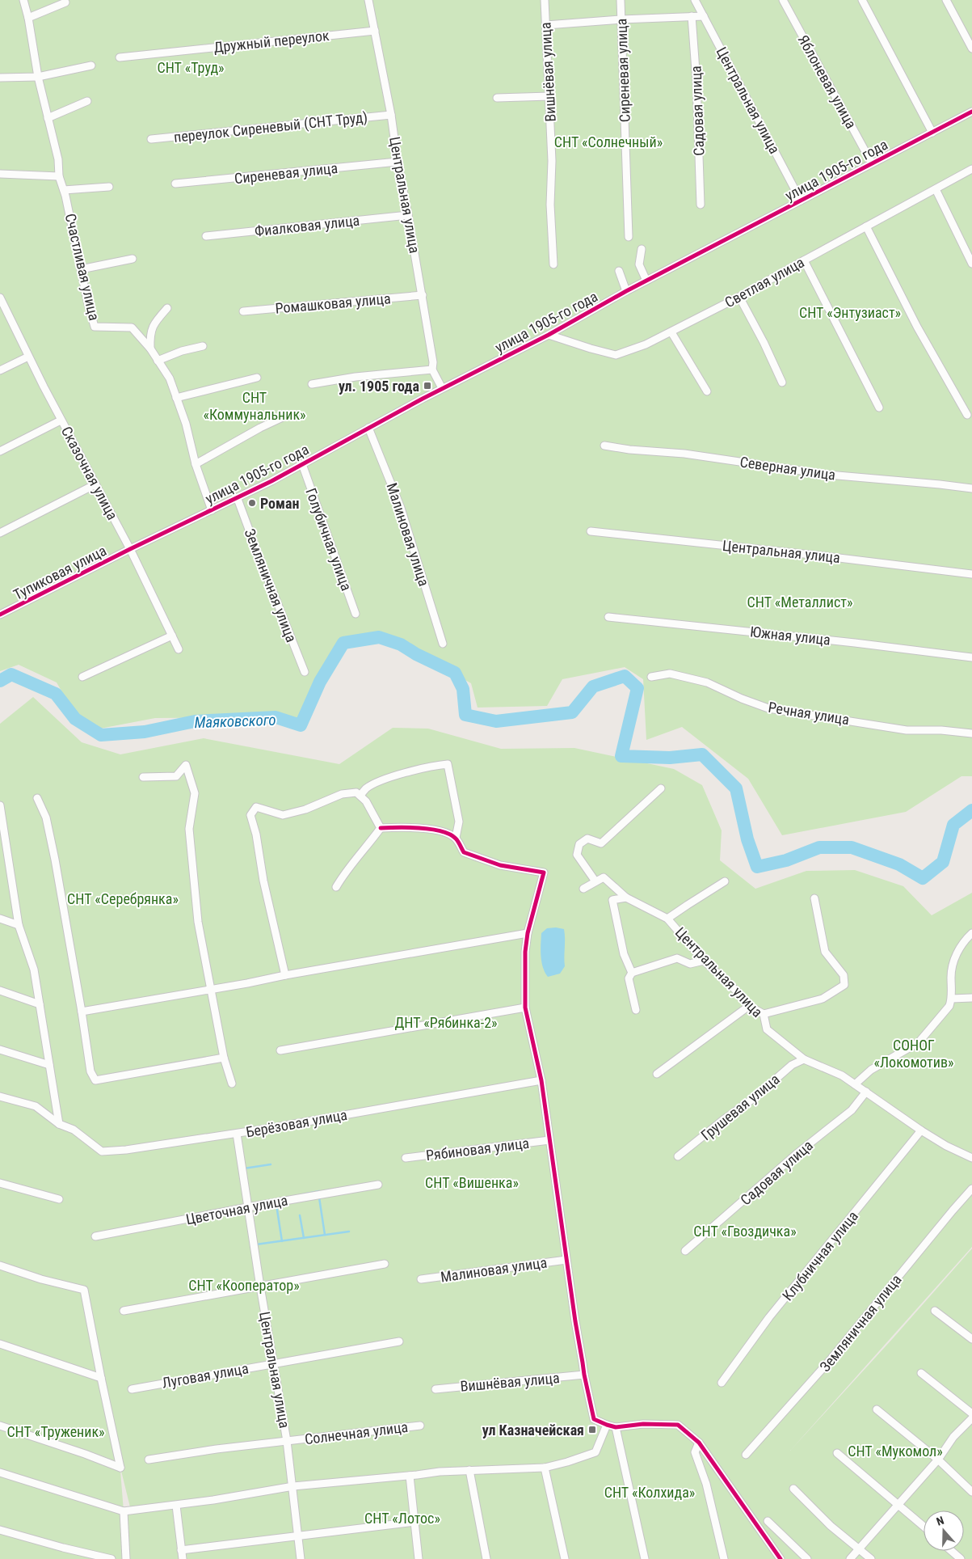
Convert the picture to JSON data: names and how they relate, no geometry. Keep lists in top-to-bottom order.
{
  "streets": {
    "street": [
      "Дружный переулок",
      "Сиреневая улица",
      "Вишнёвая улица",
      "Яблоневая улица",
      "Центральная улица",
      "Садовая улица",
      "переулок Сиреневый (СНТ Труд)",
      "улица 1905-го года",
      "Фиалковая улица",
      "Счастливая улица",
      "Светлая улица",
      "Ромашковая улица",
      "Северная улица",
      "Сказочная улица",
      "Малиновая улица",
      "Голубичная улица",
      "Тупиковая улица",
      "Земляничная улица",
      "Южная улица",
      "Речная улица",
      "Грушевая улица",
      "Берёзовая улица",
      "Рябиновая улица",
      "Цветочная улица",
      "Клубничная улица",
      "Луговая улица",
      "Солнечная улица"
    ]
  },
  "crossings": [
    ["Дружный переулок", "Центральная улица"],
    ["Сиреневая улица", "Центральная улица"],
    ["Яблоневая улица", "улица 1905-го года"],
    ["Центральная улица", "Садовая улица"],
    ["Центральная улица", "переулок Сиреневый (СНТ Труд)"],
    ["Центральная улица", "улица 1905-го года"],
    ["Центральная улица", "Фиалковая улица"],
    ["Центральная улица", "Ромашковая улица"],
    ["Центральная улица", "Грушевая улица"],
    ["Центральная улица", "Берёзовая улица"],
    ["Центральная улица", "Цветочная улица"],
    ["Центральная улица", "Клубничная улица"],
    ["Центральная улица", "Луговая улица"],
    ["Центральная улица", "Солнечная улица"],
    ["улица 1905-го года", "Счастливая улица"],
    ["улица 1905-го года", "Светлая улица"],
    ["улица 1905-го года", "Сказочная улица"],
    ["улица 1905-го года", "Малиновая улица"],
    ["улица 1905-го года", "Голубичная улица"],
    ["улица 1905-го года", "Тупиковая улица"],
    ["улица 1905-го года", "Земляничная улица"],
    ["Сказочная улица", "Тупиковая улица"]
  ],
  "water": ["Маяковского"],
  "parks": [
    "СНТ «Труд»",
    "СНТ «Солнечный»",
    "СНТ «Энтузиаст»",
    "СНТ «Коммунальник»",
    "СНТ «Металлист»",
    "СНТ «Серебрянка»",
    "ДНТ «Рябинка-2»",
    "СОНОГ «Локомотив»",
    "СНТ «Вишенка»",
    "СНТ «Гвоздичка»",
    "СНТ «Кооператор»",
    "СНТ «Труженик»",
    "СНТ «Мукомол»",
    "СНТ «Колхида»",
    "СНТ «Лотос»"
  ],
  "places": {
    "transit": ["ул. 1905 года", "ул Казначейская"],
    "other": ["Роман"]
  },
  "north": "top"
}
